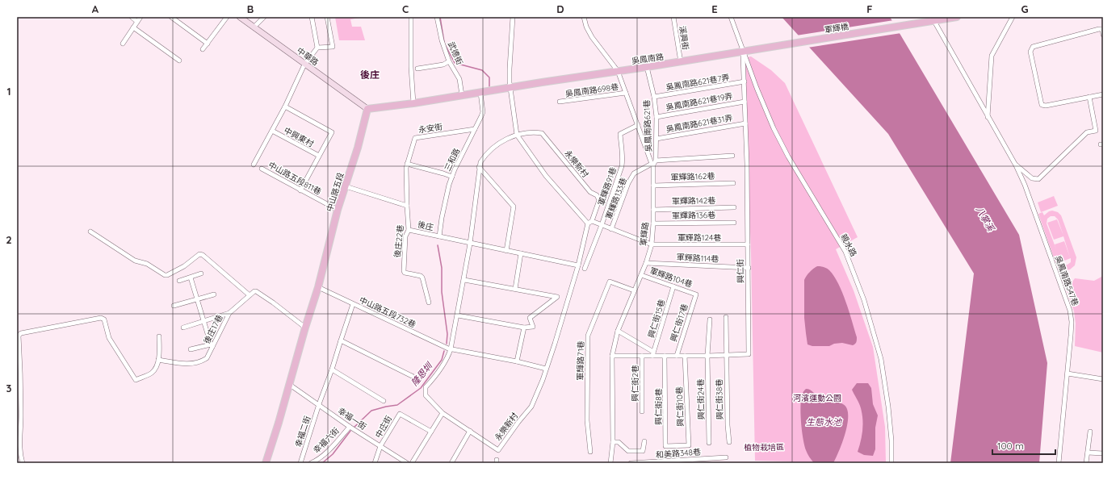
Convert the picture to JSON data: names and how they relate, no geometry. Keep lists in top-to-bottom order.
{
  "streets": {
    "main road": [
      "軍輝橋",
      "中華路",
      "吳鳳南路",
      "中山路五段"
    ],
    "street": [
      "溪興街",
      "武德街",
      "吳鳳南路621巷7弄",
      "吳鳳南路698巷",
      "吳鳳南路621巷19弄",
      "吳鳳南路621巷31弄",
      "吳鳳南路621巷",
      "永安街",
      "中興東村",
      "三和路",
      "永樂新村",
      "軍輝路162巷",
      "中山路五段811巷",
      "軍輝路91巷",
      "軍輝路133巷",
      "軍輝路142巷",
      "軍輝路136巷",
      "後庄",
      "軍輝路",
      "軍輝路124巷",
      "後庄22巷",
      "親水路",
      "軍輝路114巷",
      "興仁街",
      "軍輝路104巷",
      "吳鳳南路547巷",
      "中山路五段732巷",
      "興仁街15巷",
      "興仁街17巷",
      "後庄17巷",
      "軍輝路71巷",
      "興仁街2巷",
      "興仁街24巷",
      "興仁街38巷",
      "興仁街8巷",
      "興仁街10巷",
      "幸福一街",
      "中庄街",
      "幸福二街",
      "幸福六街",
      "和美路348巷"
    ]
  },
  "crossings": [
    ["軍輝橋", "吳鳳南路"],
    ["軍輝橋", "親水路"],
    ["軍輝橋", "興仁街"],
    ["軍輝橋", "吳鳳南路547巷"],
    ["溪興街", "吳鳳南路"],
    ["中華路", "中興東村"],
    ["中華路", "中山路五段"],
    ["吳鳳南路", "吳鳳南路621巷"],
    ["吳鳳南路", "軍輝路"],
    ["吳鳳南路", "親水路"],
    ["吳鳳南路", "興仁街"],
    ["吳鳳南路621巷7弄", "吳鳳南路621巷"],
    ["吳鳳南路621巷7弄", "興仁街"],
    ["吳鳳南路698巷", "軍輝路"],
    ["吳鳳南路621巷19弄", "吳鳳南路621巷"],
    ["吳鳳南路621巷19弄", "興仁街"],
    ["吳鳳南路621巷31弄", "吳鳳南路621巷"],
    ["吳鳳南路621巷31弄", "興仁街"],
    ["吳鳳南路621巷", "軍輝路133巷"],
    ["吳鳳南路621巷", "軍輝路"],
    ["永安街", "三和路"],
    ["永安街", "後庄22巷"],
    ["三和路", "後庄"],
    ["永樂新村", "中山路五段732巷"],
    ["軍輝路162巷", "軍輝路"],
    ["中山路五段811巷", "中山路五段"],
    ["軍輝路91巷", "軍輝路"],
    ["中山路五段", "中山路五段732巷"],
    ["中山路五段", "幸福一街"],
    ["軍輝路133巷", "軍輝路"],
    ["軍輝路142巷", "軍輝路"],
    ["軍輝路136巷", "軍輝路"],
    ["後庄", "後庄22巷"],
    ["軍輝路", "軍輝路124巷"],
    ["軍輝路", "軍輝路114巷"],
    ["軍輝路", "興仁街"],
    ["軍輝路", "軍輝路104巷"],
    ["軍輝路", "軍輝路71巷"],
    ["軍輝路124巷", "興仁街"],
    ["親水路", "興仁街"],
    ["軍輝路114巷", "興仁街"],
    ["興仁街", "興仁街15巷"],
    ["興仁街", "興仁街17巷"],
    ["興仁街", "興仁街2巷"],
    ["興仁街", "興仁街24巷"],
    ["興仁街", "興仁街38巷"],
    ["興仁街", "興仁街8巷"],
    ["興仁街", "興仁街10巷"],
    ["軍輝路104巷", "興仁街15巷"],
    ["軍輝路104巷", "興仁街17巷"],
    ["中山路五段732巷", "幸福二街"],
    ["興仁街8巷", "興仁街10巷"],
    ["幸福一街", "中庄街"],
    ["幸福一街", "幸福二街"],
    ["幸福一街", "幸福六街"]
  ],
  "districts": ["後庄"],
  "water": ["八掌溪", "隆恩圳", "生態水池"],
  "parks": ["河濱運動公園", "植物栽培區"],
  "scale_bar": "100 m",
  "grid": {
    "columns": [
      "A",
      "B",
      "C",
      "D",
      "E",
      "F",
      "G"
    ],
    "rows": ["1", "2", "3"]
  }
}
